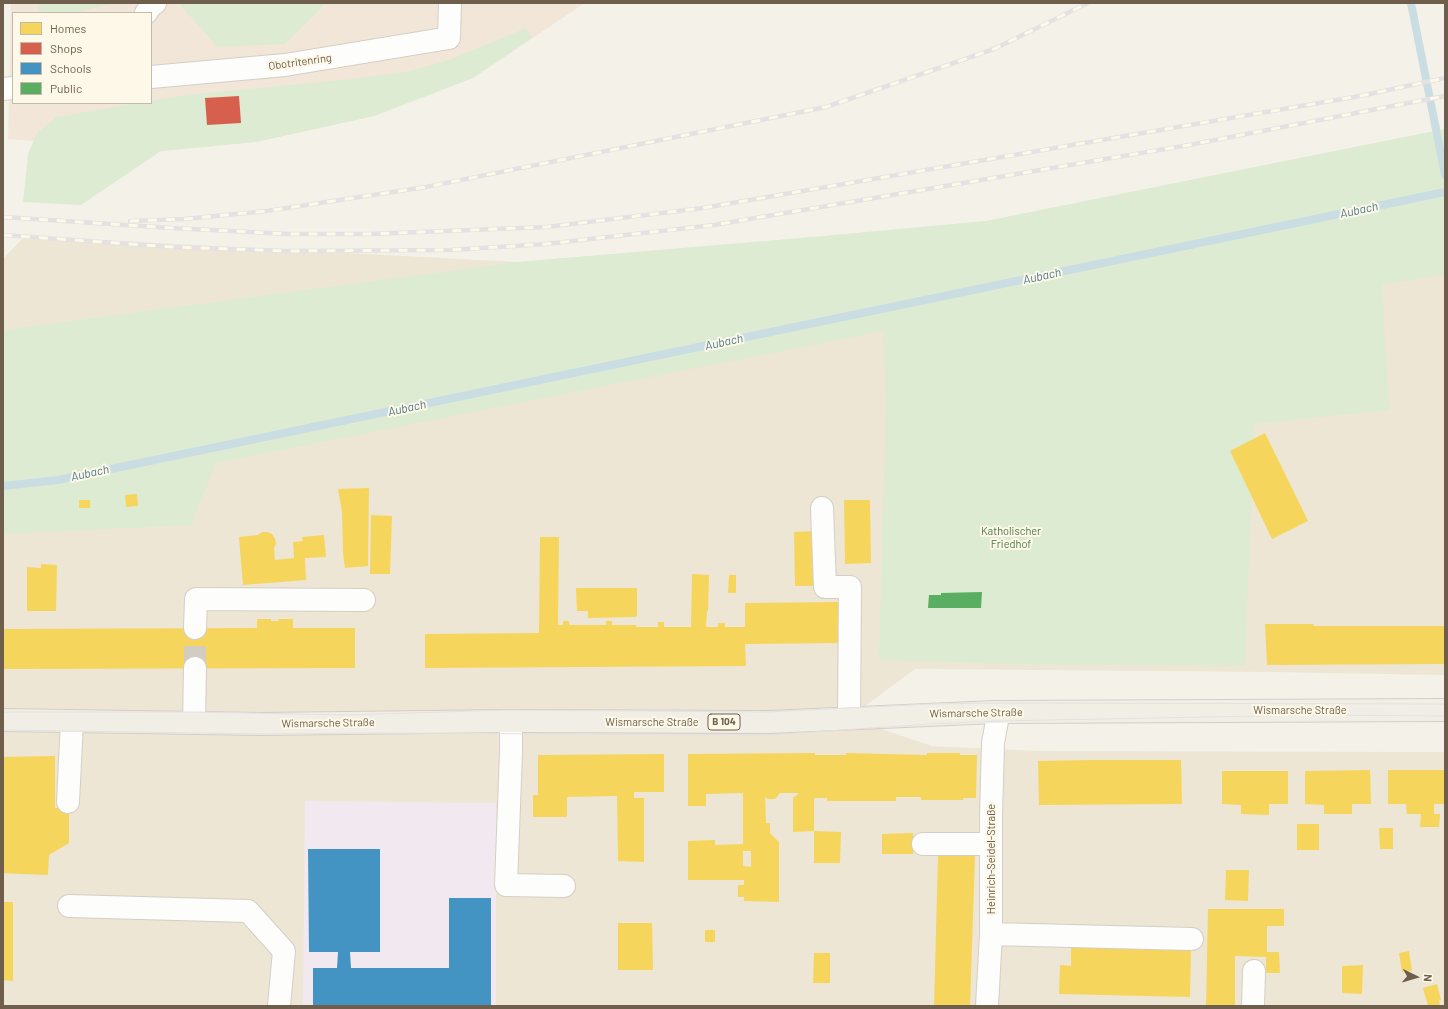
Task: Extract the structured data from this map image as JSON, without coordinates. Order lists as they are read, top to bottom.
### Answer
{
  "streets": {
    "main road": ["Wismarsche Straße", "B 104"],
    "street": ["Obotritenring", "Heinrich-Seidel-Straße"]
  },
  "crossings": [
    ["Wismarsche Straße", "Heinrich-Seidel-Straße"]
  ],
  "water": ["Aubach"],
  "parks": ["Katholischer Friedhof"],
  "legend": [
    "Homes",
    "Shops",
    "Schools",
    "Public"
  ],
  "north": "right"
}
